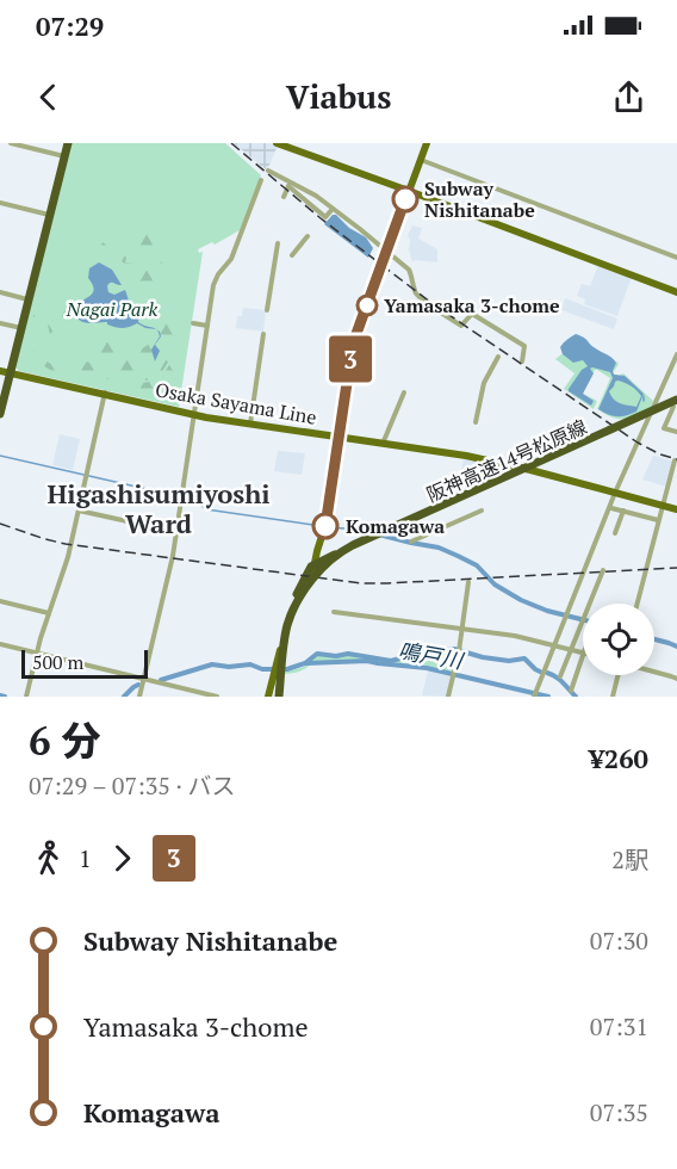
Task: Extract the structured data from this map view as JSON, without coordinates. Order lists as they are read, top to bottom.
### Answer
{
  "streets": {
    "highway": ["阪神高速14号松原線"],
    "main road": ["Osaka Sayama Line"]
  },
  "districts": ["Higashisumiyoshi Ward"],
  "water": ["鳴戸川"],
  "parks": ["Nagai Park"],
  "places": ["Subway Nishitanabe", "Yamasaka 3-chome", "Komagawa"],
  "lines": ["bus line 3"],
  "scale_bar": "500 m",
  "page": {
    "status": "07:29",
    "header": "Viabus",
    "on_map": "3",
    "scale": "500 m",
    "heading": ["6 分", "07:29 – 07:35 · バス", "¥260"],
    "legs": ["1", "3", "2駅"],
    "list": [
      {
        "name": "Subway Nishitanabe",
        "value": "07:30"
      },
      {
        "name": "Yamasaka 3-chome",
        "value": "07:31"
      },
      {
        "name": "Komagawa",
        "value": "07:35"
      }
    ]
  }
}
